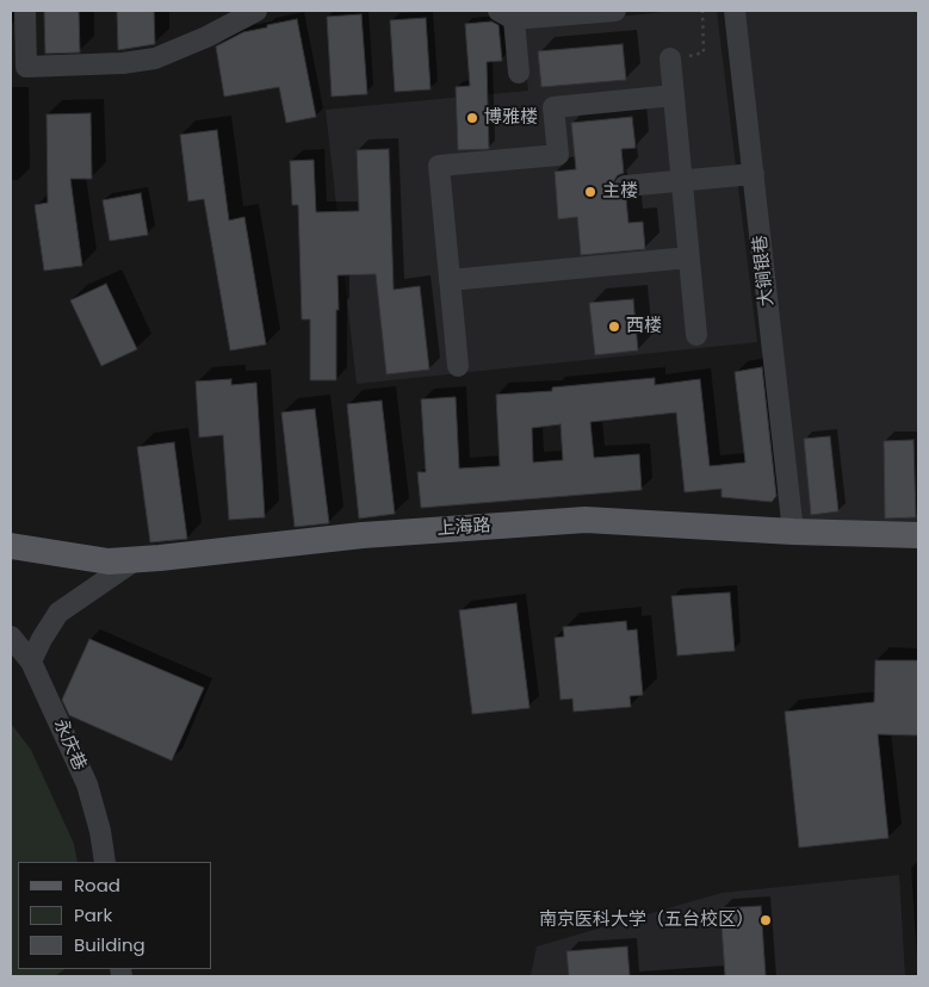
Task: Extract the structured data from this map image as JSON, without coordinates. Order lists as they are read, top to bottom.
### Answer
{
  "streets": {
    "main road": ["上海路"],
    "street": ["大锏银巷", "永庆巷"]
  },
  "crossings": [
    ["大锏银巷", "上海路"]
  ],
  "places": [
    "博雅楼",
    "主楼",
    "西楼",
    "南京医科大学（五台校区）"
  ],
  "legend": ["Road", "Park", "Building"]
}
